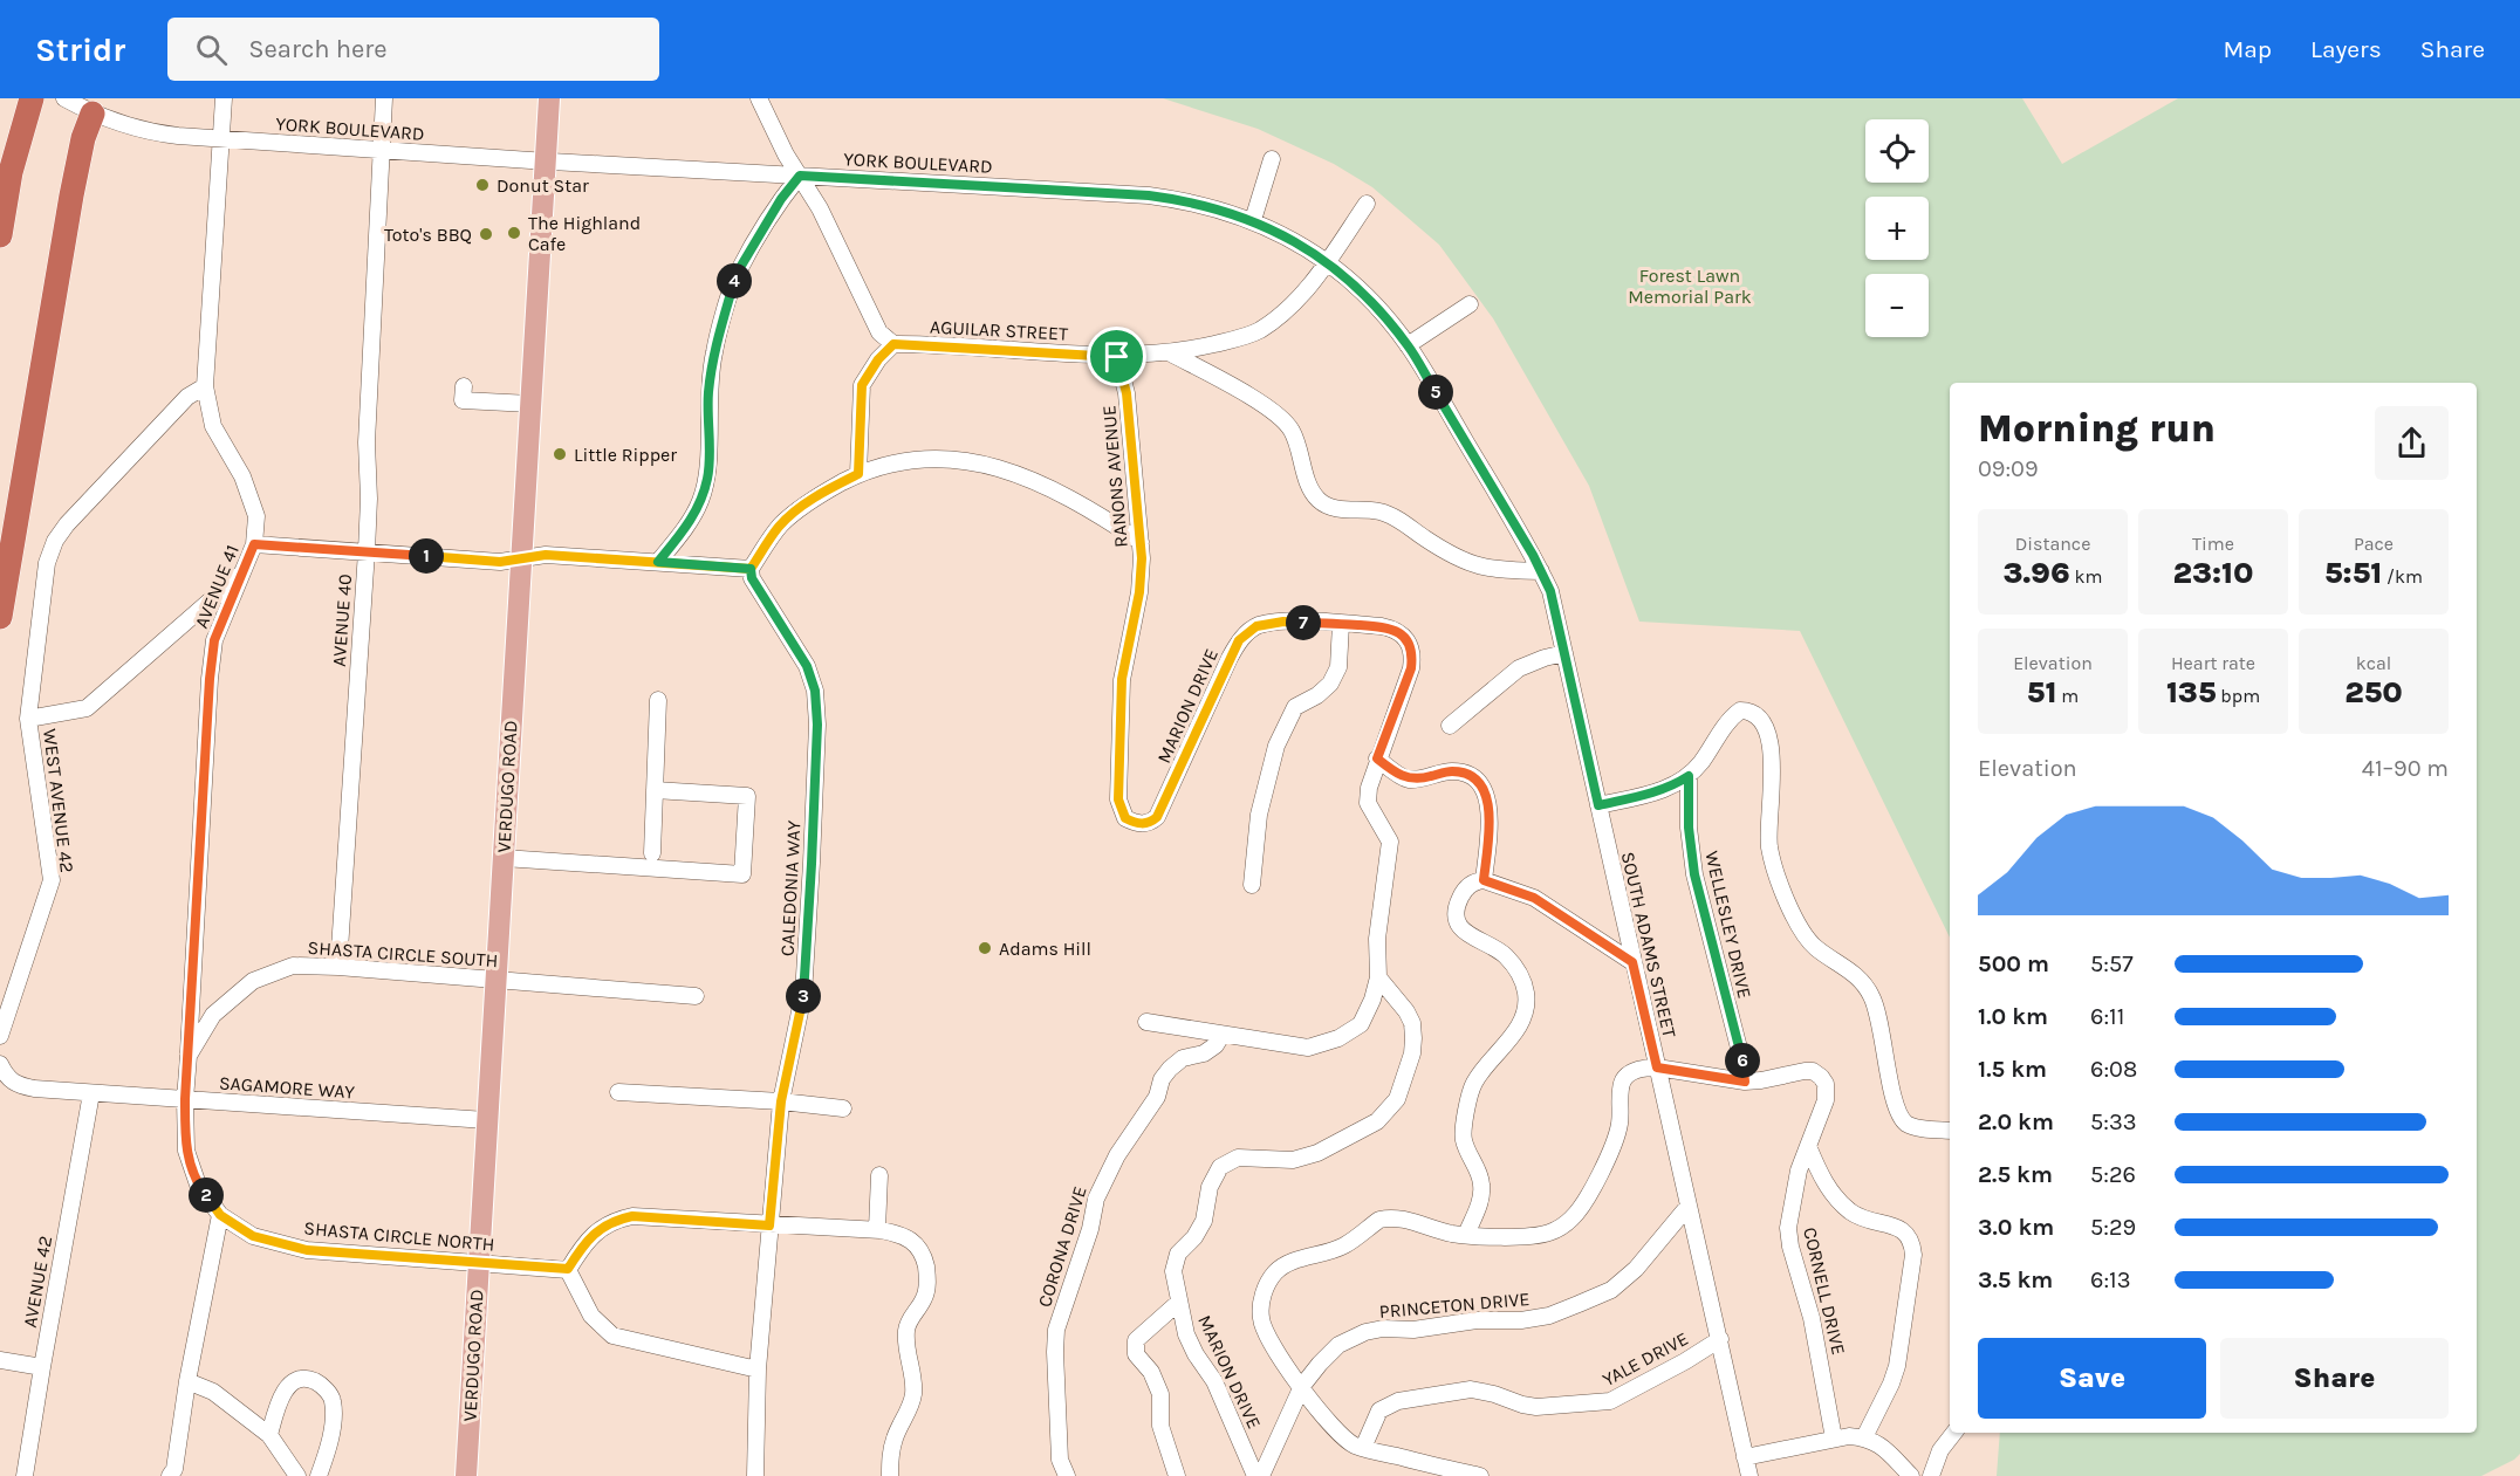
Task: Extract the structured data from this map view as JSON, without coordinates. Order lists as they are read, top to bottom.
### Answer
{
  "streets": {
    "main road": ["VERDUGO ROAD"],
    "street": [
      "YORK BOULEVARD",
      "AGUILAR STREET",
      "RANONS AVENUE",
      "AVENUE 41",
      "AVENUE 40",
      "MARION DRIVE",
      "WEST AVENUE 42",
      "CALEDONIA WAY",
      "WELLESLEY DRIVE",
      "SOUTH ADAMS STREET",
      "SHASTA CIRCLE SOUTH",
      "SAGAMORE WAY",
      "SHASTA CIRCLE NORTH",
      "CORONA DRIVE",
      "AVENUE 42",
      "CORNELL DRIVE",
      "PRINCETON DRIVE",
      "YALE DRIVE"
    ]
  },
  "crossings": [
    ["YORK BOULEVARD", "AVENUE 41"],
    ["YORK BOULEVARD", "AVENUE 40"],
    ["YORK BOULEVARD", "VERDUGO ROAD"],
    ["YORK BOULEVARD", "SOUTH ADAMS STREET"],
    ["AGUILAR STREET", "RANONS AVENUE"],
    ["RANONS AVENUE", "MARION DRIVE"],
    ["AVENUE 41", "WEST AVENUE 42"],
    ["AVENUE 41", "SHASTA CIRCLE SOUTH"],
    ["AVENUE 40", "SHASTA CIRCLE SOUTH"],
    ["VERDUGO ROAD", "SHASTA CIRCLE SOUTH"],
    ["VERDUGO ROAD", "SAGAMORE WAY"],
    ["VERDUGO ROAD", "SHASTA CIRCLE NORTH"],
    ["WELLESLEY DRIVE", "CORNELL DRIVE"],
    ["SOUTH ADAMS STREET", "PRINCETON DRIVE"],
    ["SOUTH ADAMS STREET", "YALE DRIVE"],
    ["SHASTA CIRCLE SOUTH", "SAGAMORE WAY"],
    ["SHASTA CIRCLE SOUTH", "SHASTA CIRCLE NORTH"],
    ["SAGAMORE WAY", "SHASTA CIRCLE NORTH"],
    ["SAGAMORE WAY", "AVENUE 42"]
  ],
  "parks": ["Forest Lawn Memorial Park"],
  "places": [
    "Donut Star",
    "The Highland Cafe",
    "Toto's BBQ",
    "Little Ripper",
    "Adams Hill"
  ],
  "page": {
    "header": "Stridr",
    "search": "Search here",
    "nav": ["Map", "Layers", "Share"],
    "map_buttons": ["+", "−"],
    "pins": [
      "4",
      "5",
      "1",
      "7",
      "3",
      "6",
      "2"
    ],
    "heading": ["Morning run", "09:09"],
    "stats": [
      ["Distance", "3.96 km"],
      ["Time", "23:10"],
      ["Pace", "5:51 /km"],
      ["Elevation", "51 m"],
      ["Heart rate", "135 bpm"],
      ["kcal", "250"]
    ],
    "chart": ["Elevation", "41–90 m"],
    "list": [
      {
        "name": "500 m",
        "note": "5:57"
      },
      {
        "name": "1.0 km",
        "note": "6:11"
      },
      {
        "name": "1.5 km",
        "note": "6:08"
      },
      {
        "name": "2.0 km",
        "note": "5:33"
      },
      {
        "name": "2.5 km",
        "note": "5:26"
      },
      {
        "name": "3.0 km",
        "note": "5:29"
      },
      {
        "name": "3.5 km",
        "note": "6:13"
      }
    ],
    "buttons": ["Save", "Share"]
  }
}
